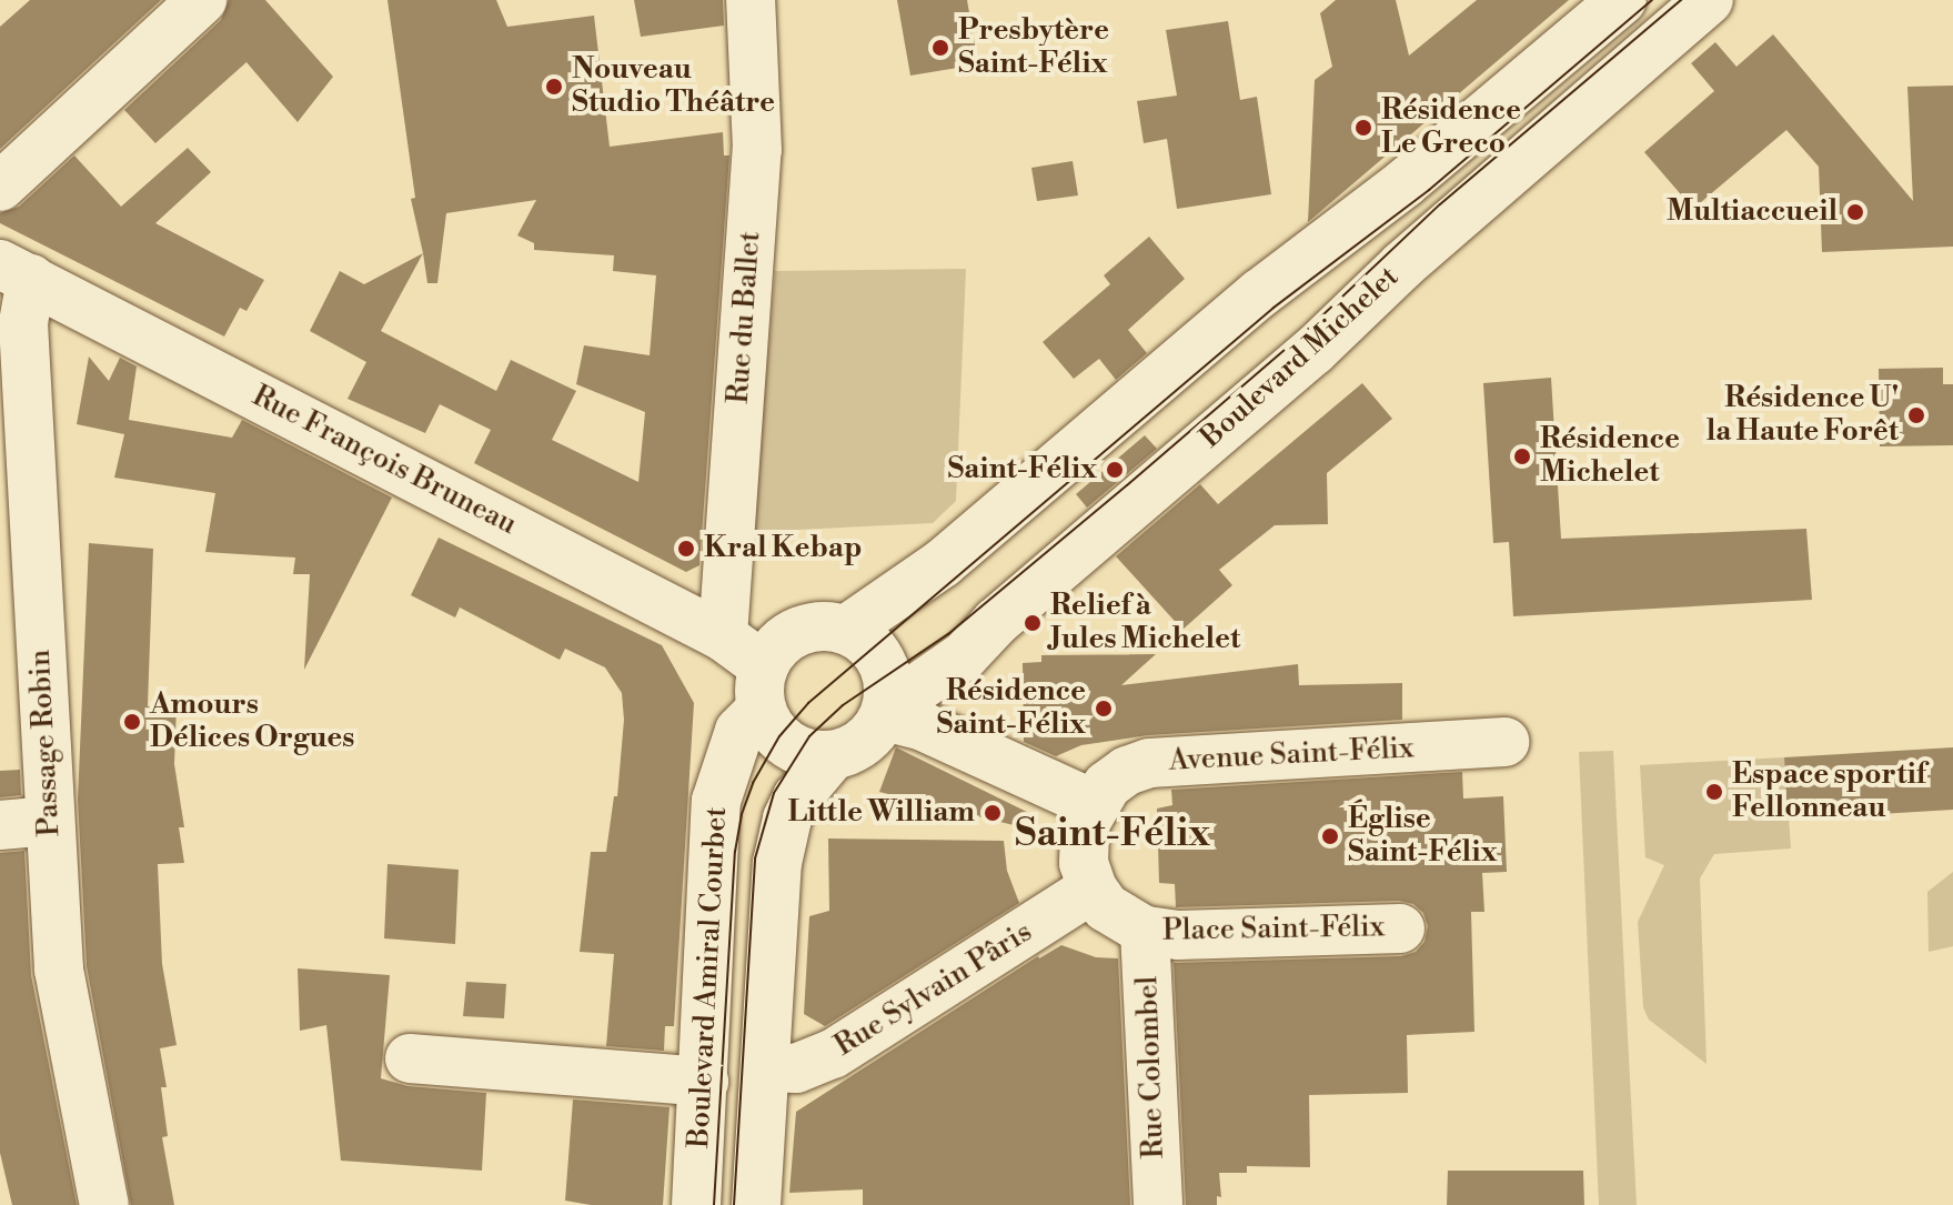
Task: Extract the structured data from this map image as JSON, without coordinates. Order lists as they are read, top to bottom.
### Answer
{
  "streets": {
    "street": [
      "Rue du Ballet",
      "Boulevard Michelet",
      "Rue François Bruneau",
      "Passage Robin",
      "Avenue Saint-Félix",
      "Place Saint-Félix",
      "Boulevard Amiral Courbet",
      "Rue Sylvain Pâris",
      "Rue Colombel"
    ]
  },
  "crossings": [
    ["Rue du Ballet", "Rue François Bruneau"],
    ["Boulevard Michelet", "Rue François Bruneau"],
    ["Boulevard Michelet", "Boulevard Amiral Courbet"],
    ["Rue François Bruneau", "Passage Robin"],
    ["Rue François Bruneau", "Boulevard Amiral Courbet"],
    ["Place Saint-Félix", "Rue Sylvain Pâris"],
    ["Place Saint-Félix", "Rue Colombel"]
  ],
  "districts": ["Saint-Félix"],
  "places": [
    "Presbytère Saint-Félix",
    "Nouveau Studio Théâtre",
    "Résidence Le Greco",
    "Multiaccueil",
    "Résidence U' la Haute Forêt",
    "Résidence Michelet",
    "Saint-Félix",
    "Kral Kebap",
    "Relief à Jules Michelet",
    "Résidence Saint-Félix",
    "Amours Délices Orgues",
    "Espace sportif Fellonneau",
    "Little William",
    "Église Saint-Félix"
  ]
}
